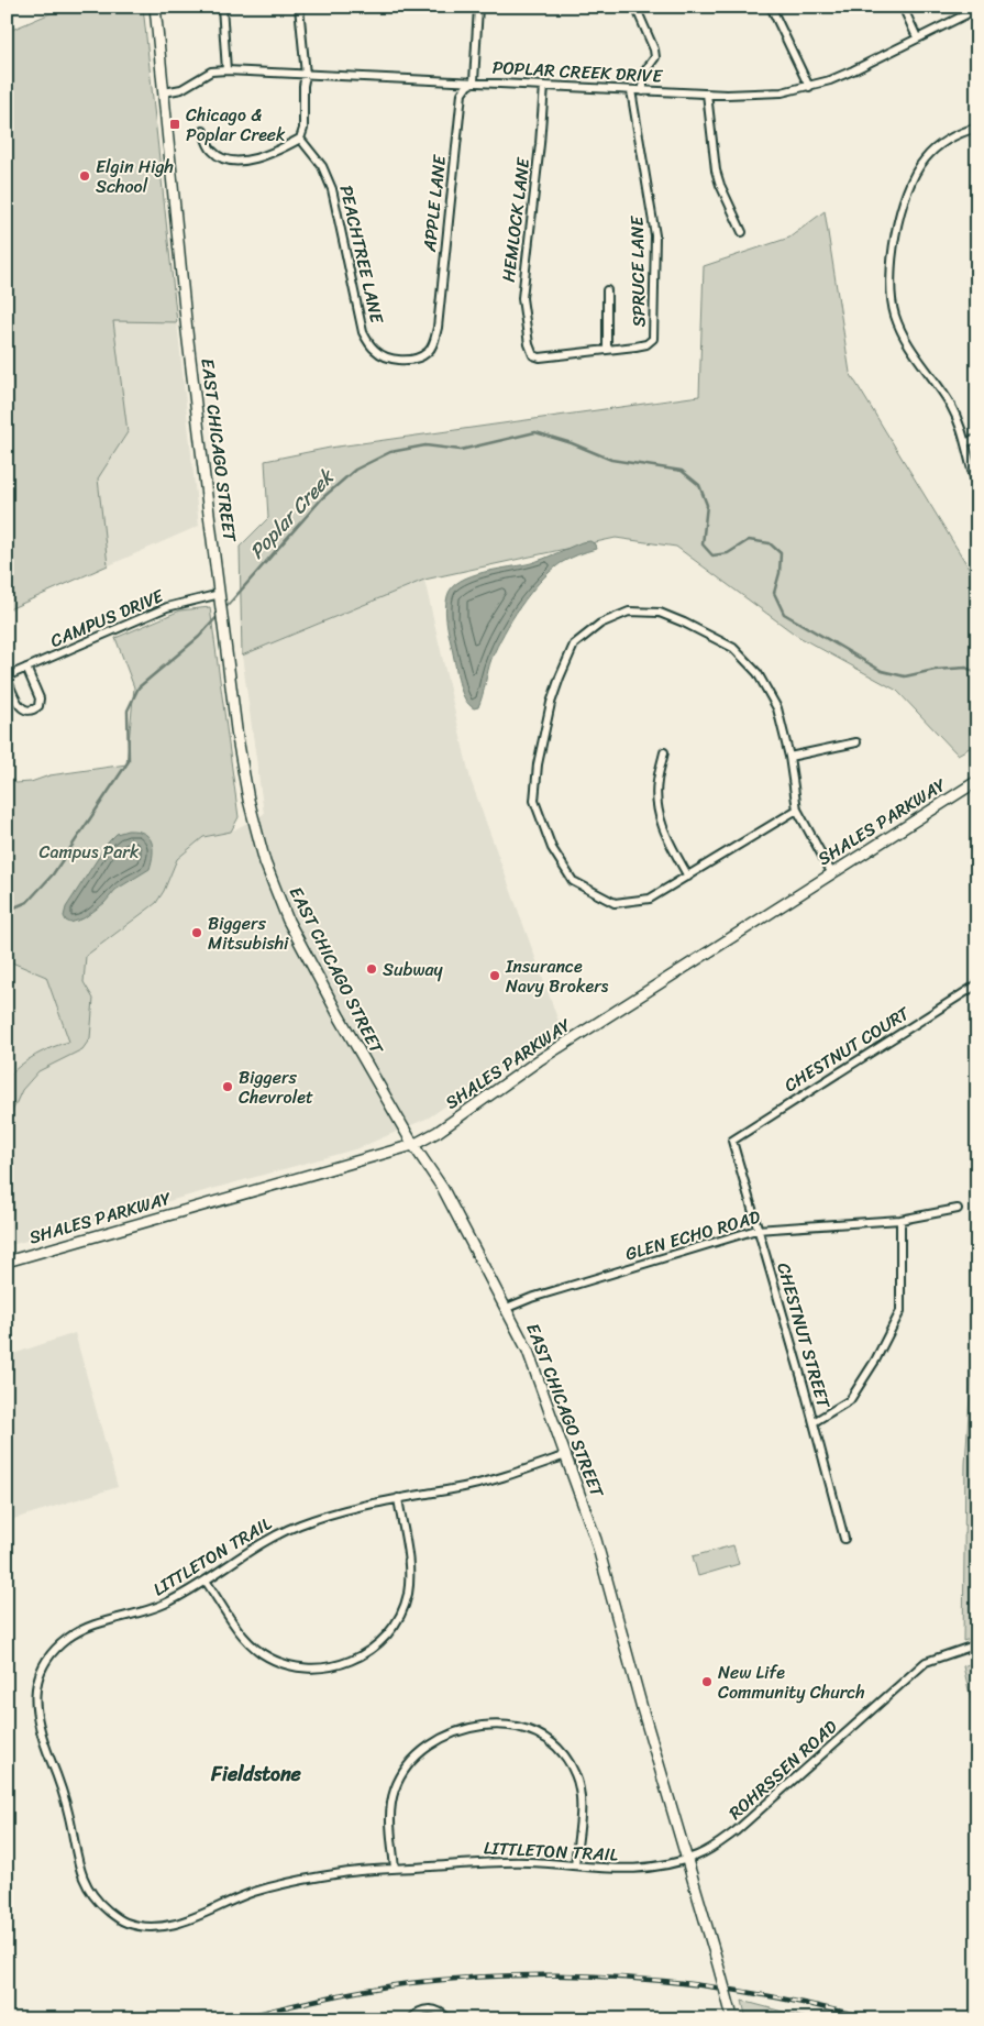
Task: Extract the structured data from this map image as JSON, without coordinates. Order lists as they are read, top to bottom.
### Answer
{
  "streets": {
    "main road": ["EAST CHICAGO STREET", "SHALES PARKWAY"],
    "street": [
      "POPLAR CREEK DRIVE",
      "APPLE LANE",
      "HEMLOCK LANE",
      "PEACHTREE LANE",
      "SPRUCE LANE",
      "CAMPUS DRIVE",
      "CHESTNUT COURT",
      "GLEN ECHO ROAD",
      "CHESTNUT STREET",
      "LITTLETON TRAIL",
      "ROHRSSEN ROAD"
    ]
  },
  "crossings": [
    ["POPLAR CREEK DRIVE", "APPLE LANE"],
    ["POPLAR CREEK DRIVE", "HEMLOCK LANE"],
    ["POPLAR CREEK DRIVE", "SPRUCE LANE"],
    ["POPLAR CREEK DRIVE", "EAST CHICAGO STREET"],
    ["APPLE LANE", "PEACHTREE LANE"],
    ["HEMLOCK LANE", "SPRUCE LANE"],
    ["EAST CHICAGO STREET", "CAMPUS DRIVE"],
    ["EAST CHICAGO STREET", "SHALES PARKWAY"],
    ["EAST CHICAGO STREET", "GLEN ECHO ROAD"],
    ["EAST CHICAGO STREET", "LITTLETON TRAIL"],
    ["EAST CHICAGO STREET", "ROHRSSEN ROAD"],
    ["CHESTNUT COURT", "CHESTNUT STREET"],
    ["GLEN ECHO ROAD", "CHESTNUT STREET"],
    ["LITTLETON TRAIL", "ROHRSSEN ROAD"]
  ],
  "districts": ["Fieldstone"],
  "water": ["Poplar Creek"],
  "parks": ["Campus Park"],
  "places": {
    "transit": ["Chicago & Poplar Creek"],
    "other": [
      "Elgin High School",
      "Biggers Mitsubishi",
      "Subway",
      "Insurance Navy Brokers",
      "Biggers Chevrolet",
      "New Life Community Church"
    ]
  }
}
